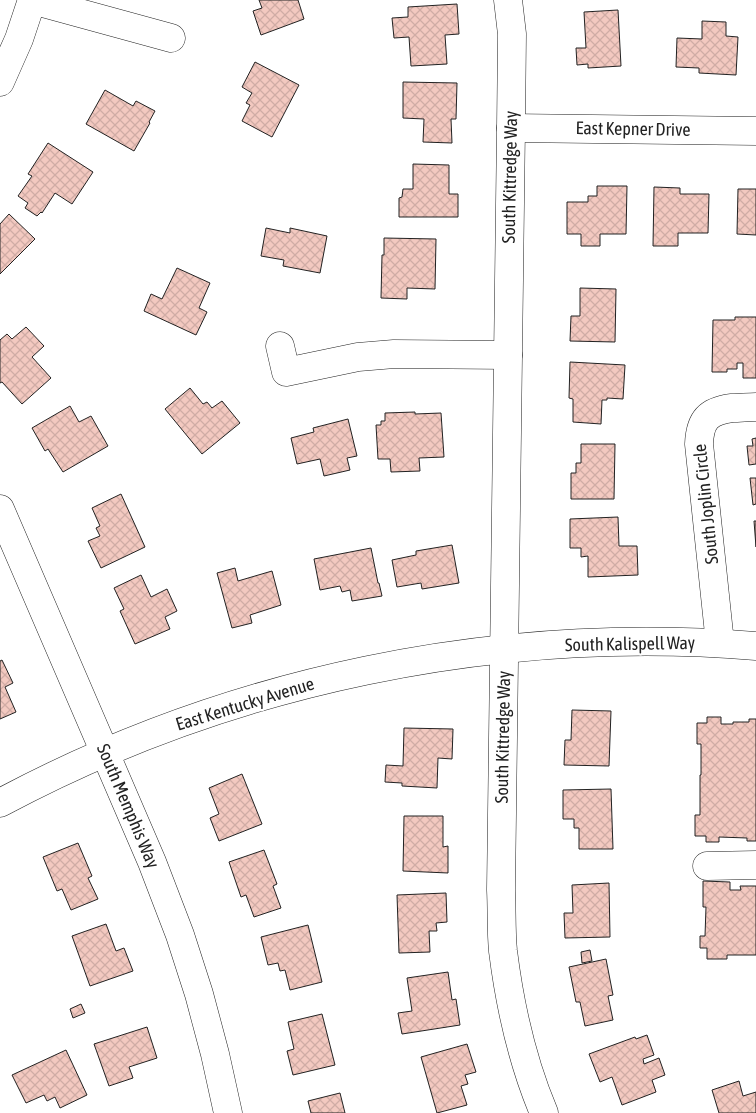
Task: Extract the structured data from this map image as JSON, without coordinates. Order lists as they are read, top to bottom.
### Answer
{
  "streets": {
    "street": [
      "East Kepner Drive",
      "South Kittredge Way",
      "South Joplin Circle",
      "South Kalispell Way",
      "East Kentucky Avenue",
      "South Memphis Way"
    ]
  },
  "crossings": [
    ["East Kepner Drive", "South Kittredge Way"],
    ["South Kittredge Way", "South Kalispell Way"],
    ["South Kittredge Way", "East Kentucky Avenue"],
    ["South Joplin Circle", "South Kalispell Way"],
    ["South Kalispell Way", "East Kentucky Avenue"],
    ["East Kentucky Avenue", "South Memphis Way"]
  ]
}
